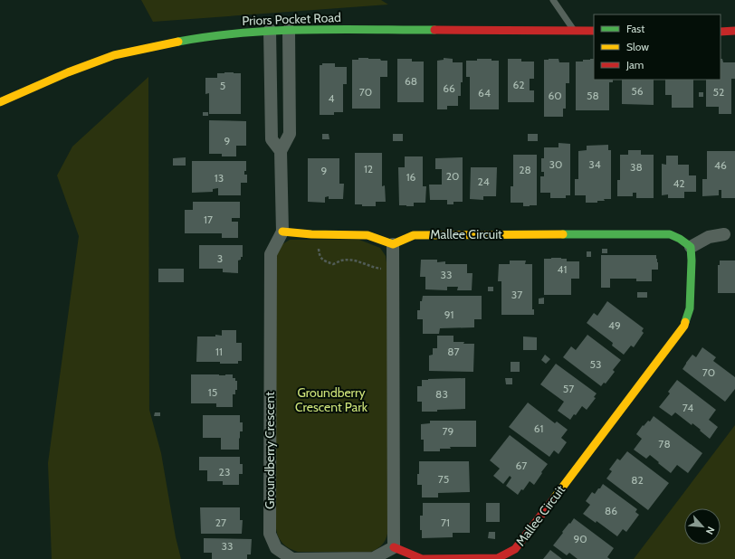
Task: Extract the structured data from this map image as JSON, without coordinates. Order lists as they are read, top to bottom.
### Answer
{
  "streets": {
    "street": ["Priors Pocket Road", "Mallee Circuit", "Groundberry Crescent"]
  },
  "crossings": [
    ["Mallee Circuit", "Groundberry Crescent"]
  ],
  "parks": ["Groundberry Crescent Park"],
  "house_numbers": [
    "68",
    "62",
    "5",
    "66",
    "56",
    "70",
    "52",
    "64",
    "60",
    "58",
    "4",
    "9",
    "30",
    "34",
    "46",
    "38",
    "12",
    "28",
    "9",
    "20",
    "16",
    "13",
    "24",
    "42",
    "17",
    "3",
    "41",
    "33",
    "37",
    "91",
    "49",
    "11",
    "87",
    "53",
    "70",
    "57",
    "15",
    "83",
    "74",
    "61",
    "79",
    "78",
    "67",
    "23",
    "75",
    "82",
    "86",
    "27",
    "71",
    "90",
    "33"
  ],
  "legend": ["Fast", "Slow", "Jam"],
  "north": "bottom right"
}
